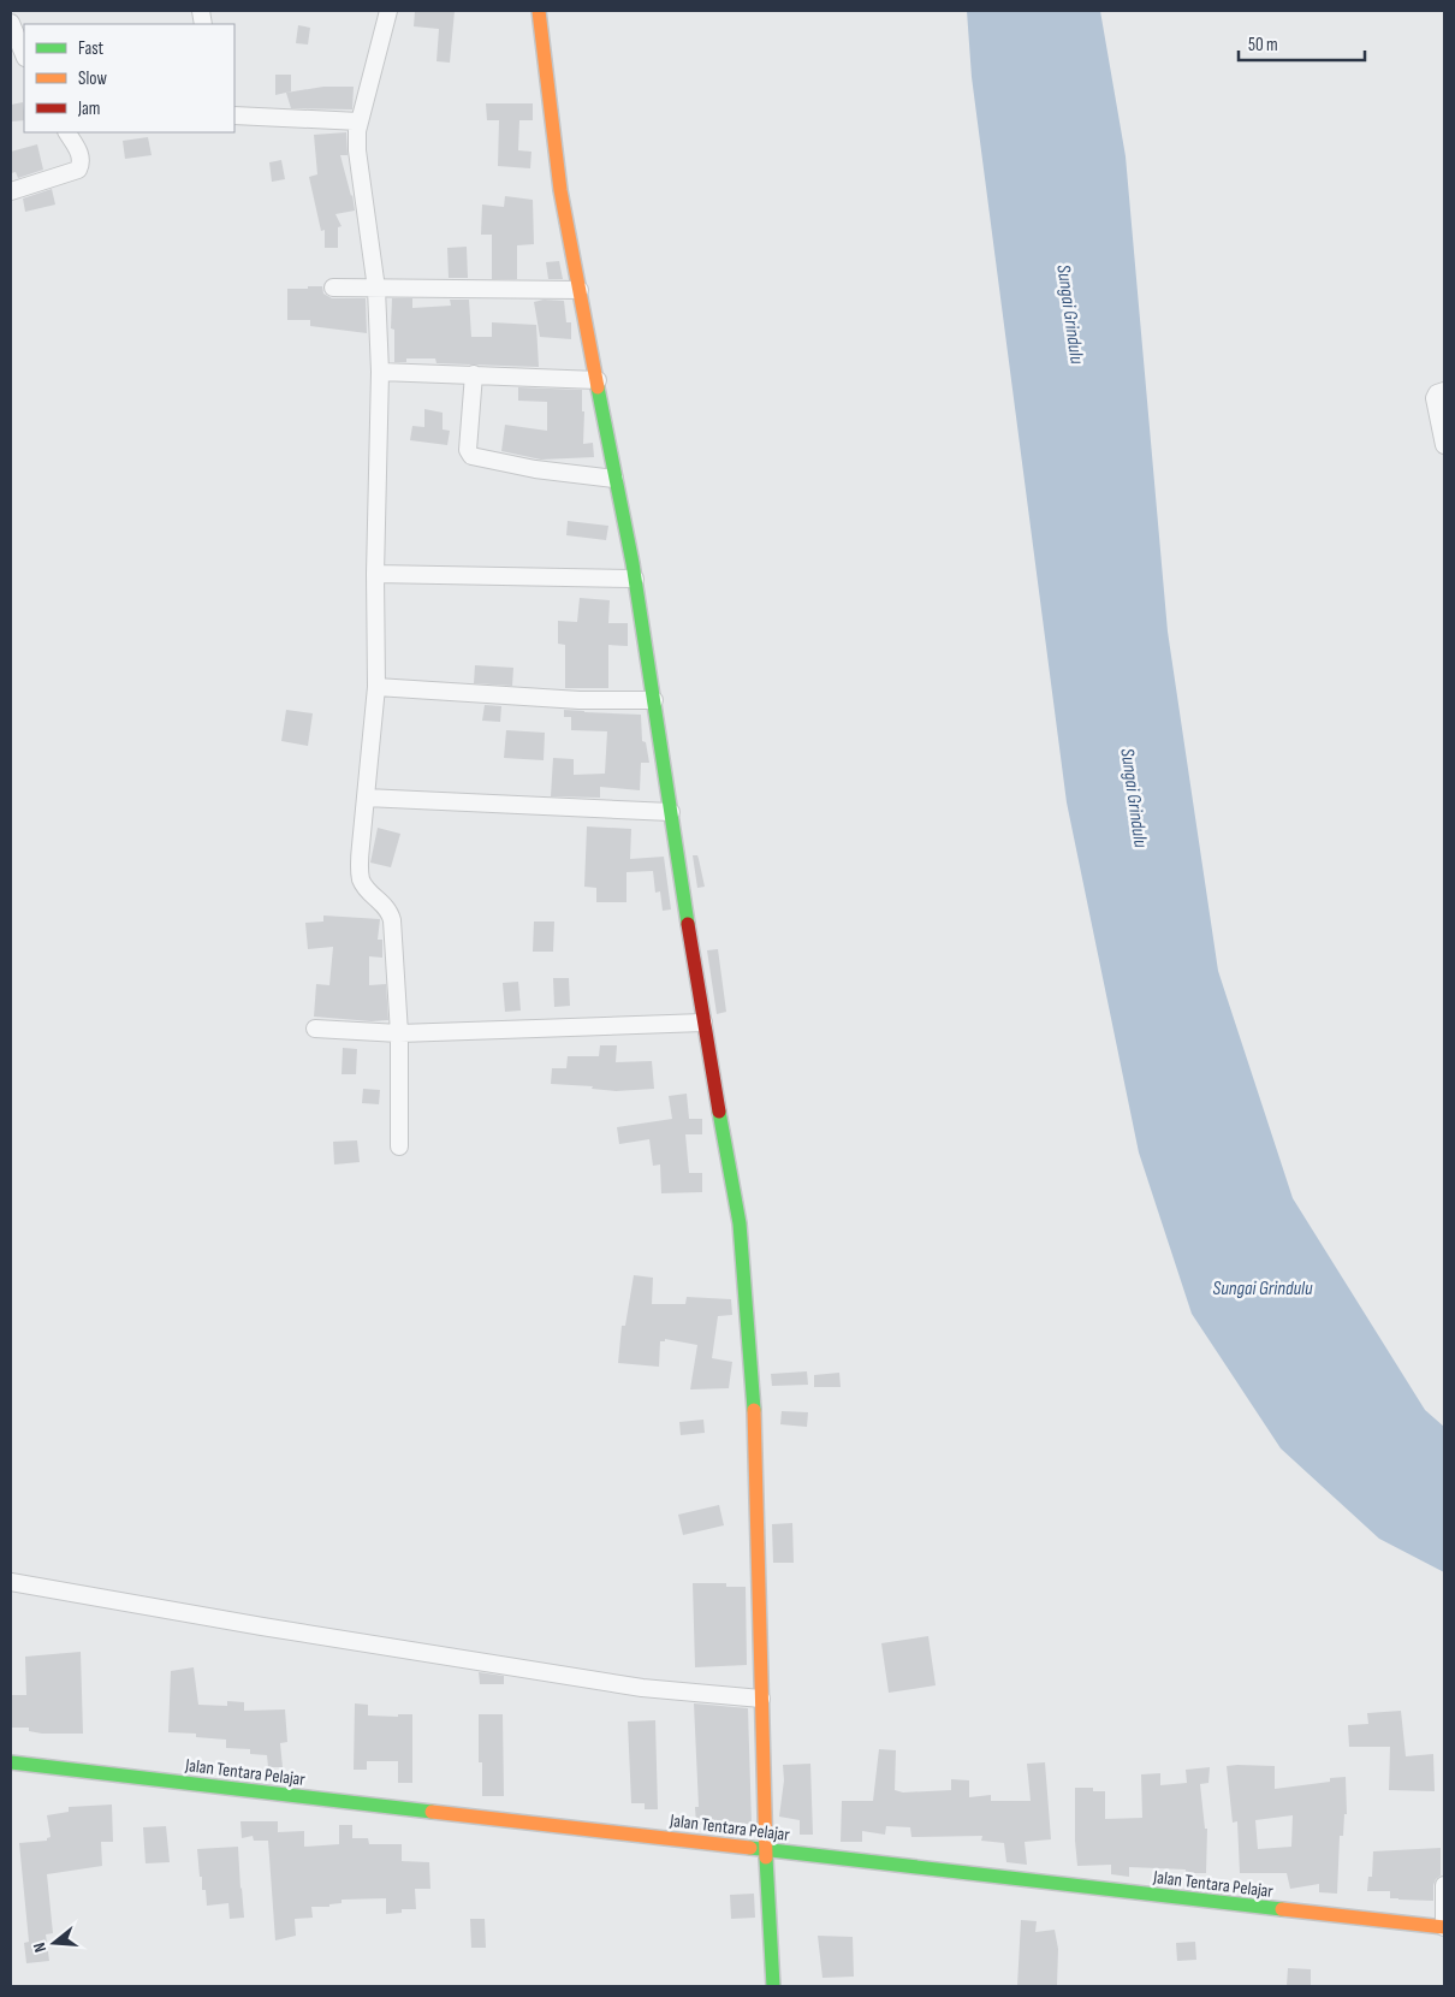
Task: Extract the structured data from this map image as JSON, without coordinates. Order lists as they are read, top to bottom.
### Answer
{
  "streets": {
    "street": ["Jalan Tentara Pelajar"]
  },
  "water": ["Sungai Grindulu"],
  "legend": ["Fast", "Slow", "Jam"],
  "scale_bar": "50 m",
  "north": "left"
}
